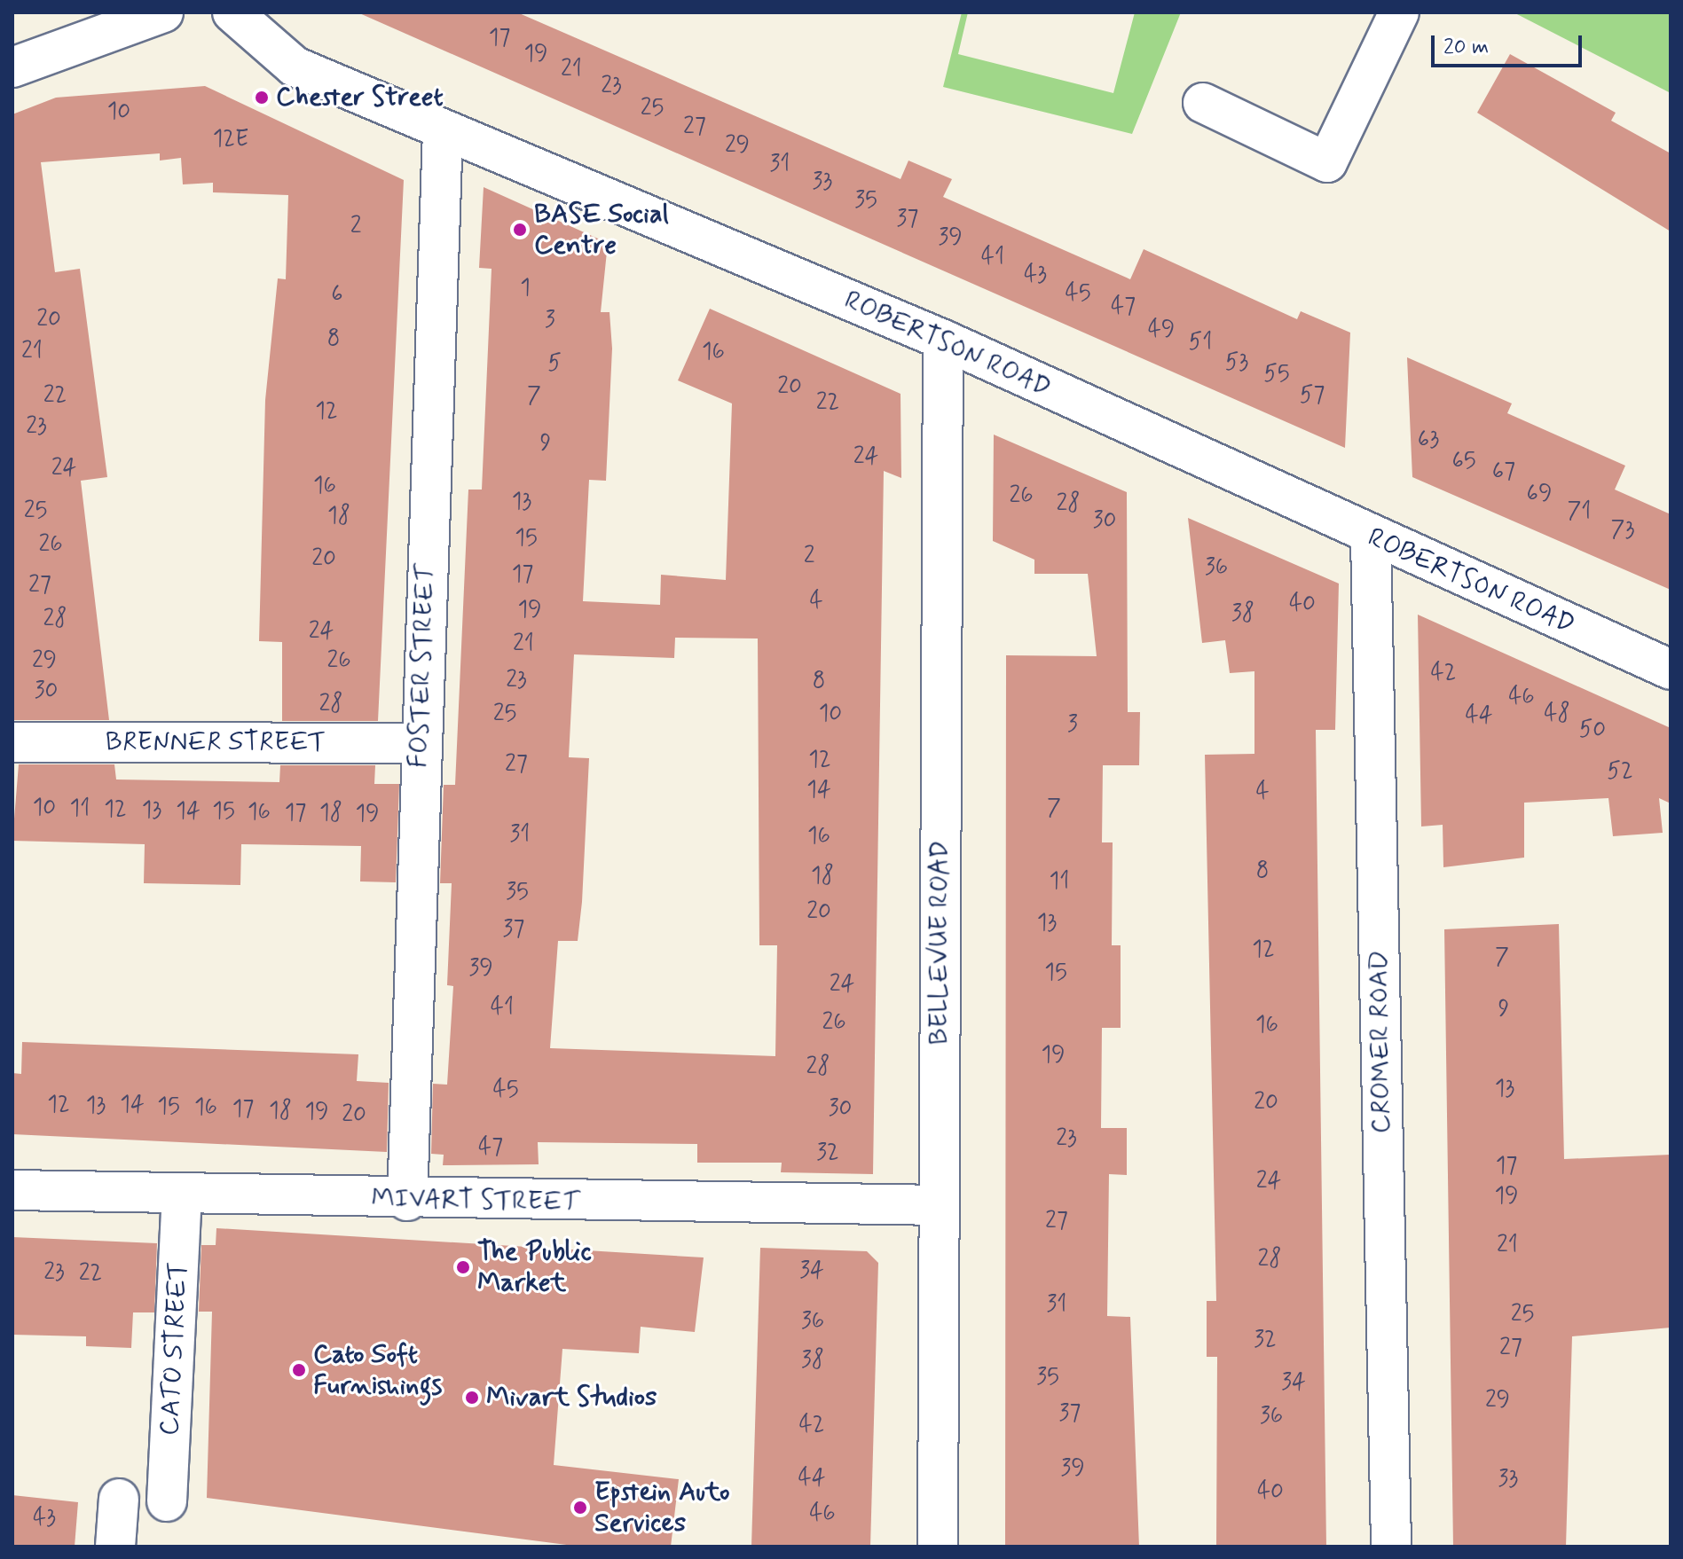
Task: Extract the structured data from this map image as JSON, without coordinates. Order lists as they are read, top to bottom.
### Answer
{
  "streets": {
    "street": [
      "ROBERTSON ROAD",
      "FOSTER STREET",
      "BRENNER STREET",
      "BELLEVUE ROAD",
      "CROMER ROAD",
      "MIVART STREET",
      "CATO STREET"
    ]
  },
  "crossings": [
    ["ROBERTSON ROAD", "FOSTER STREET"],
    ["ROBERTSON ROAD", "BELLEVUE ROAD"],
    ["ROBERTSON ROAD", "CROMER ROAD"],
    ["FOSTER STREET", "BRENNER STREET"],
    ["FOSTER STREET", "MIVART STREET"],
    ["BELLEVUE ROAD", "MIVART STREET"],
    ["MIVART STREET", "CATO STREET"]
  ],
  "places": [
    "Chester Street",
    "BASE Social Centre",
    "The Public Market",
    "Cato Soft Furnishings",
    "Mivart Studios",
    "Epstein Auto Services"
  ],
  "house_numbers": [
    "17",
    "19",
    "21",
    "23",
    "25",
    "10",
    "27",
    "12E",
    "29",
    "31",
    "33",
    "35",
    "37",
    "2",
    "39",
    "41",
    "43",
    "1",
    "45",
    "6",
    "47",
    "20",
    "3",
    "49",
    "8",
    "51",
    "21",
    "16",
    "53",
    "5",
    "55",
    "20",
    "22",
    "57",
    "7",
    "22",
    "12",
    "23",
    "63",
    "9",
    "24",
    "65",
    "24",
    "67",
    "16",
    "69",
    "26",
    "13",
    "28",
    "25",
    "71",
    "18",
    "30",
    "73",
    "15",
    "26",
    "2",
    "20",
    "36",
    "17",
    "27",
    "4",
    "40",
    "19",
    "38",
    "28",
    "24",
    "21",
    "29",
    "26",
    "42",
    "23",
    "8",
    "30",
    "46",
    "28",
    "25",
    "10",
    "48",
    "44",
    "3",
    "50",
    "12",
    "27",
    "52",
    "14",
    "4",
    "10",
    "11",
    "7",
    "12",
    "13",
    "14",
    "15",
    "16",
    "17",
    "18",
    "19",
    "31",
    "16",
    "8",
    "18",
    "11",
    "35",
    "20",
    "13",
    "37",
    "12",
    "7",
    "39",
    "15",
    "24",
    "41",
    "9",
    "26",
    "16",
    "19",
    "28",
    "13",
    "45",
    "20",
    "12",
    "14",
    "13",
    "15",
    "16",
    "30",
    "17",
    "18",
    "19",
    "20",
    "23",
    "47",
    "32",
    "17",
    "24",
    "19",
    "27",
    "21",
    "28",
    "34",
    "23",
    "22",
    "31",
    "25",
    "36",
    "32",
    "27",
    "38",
    "35",
    "34",
    "29",
    "37",
    "36",
    "42",
    "39",
    "44",
    "33",
    "40",
    "46",
    "43"
  ],
  "scale_bar": "20 m"
}
